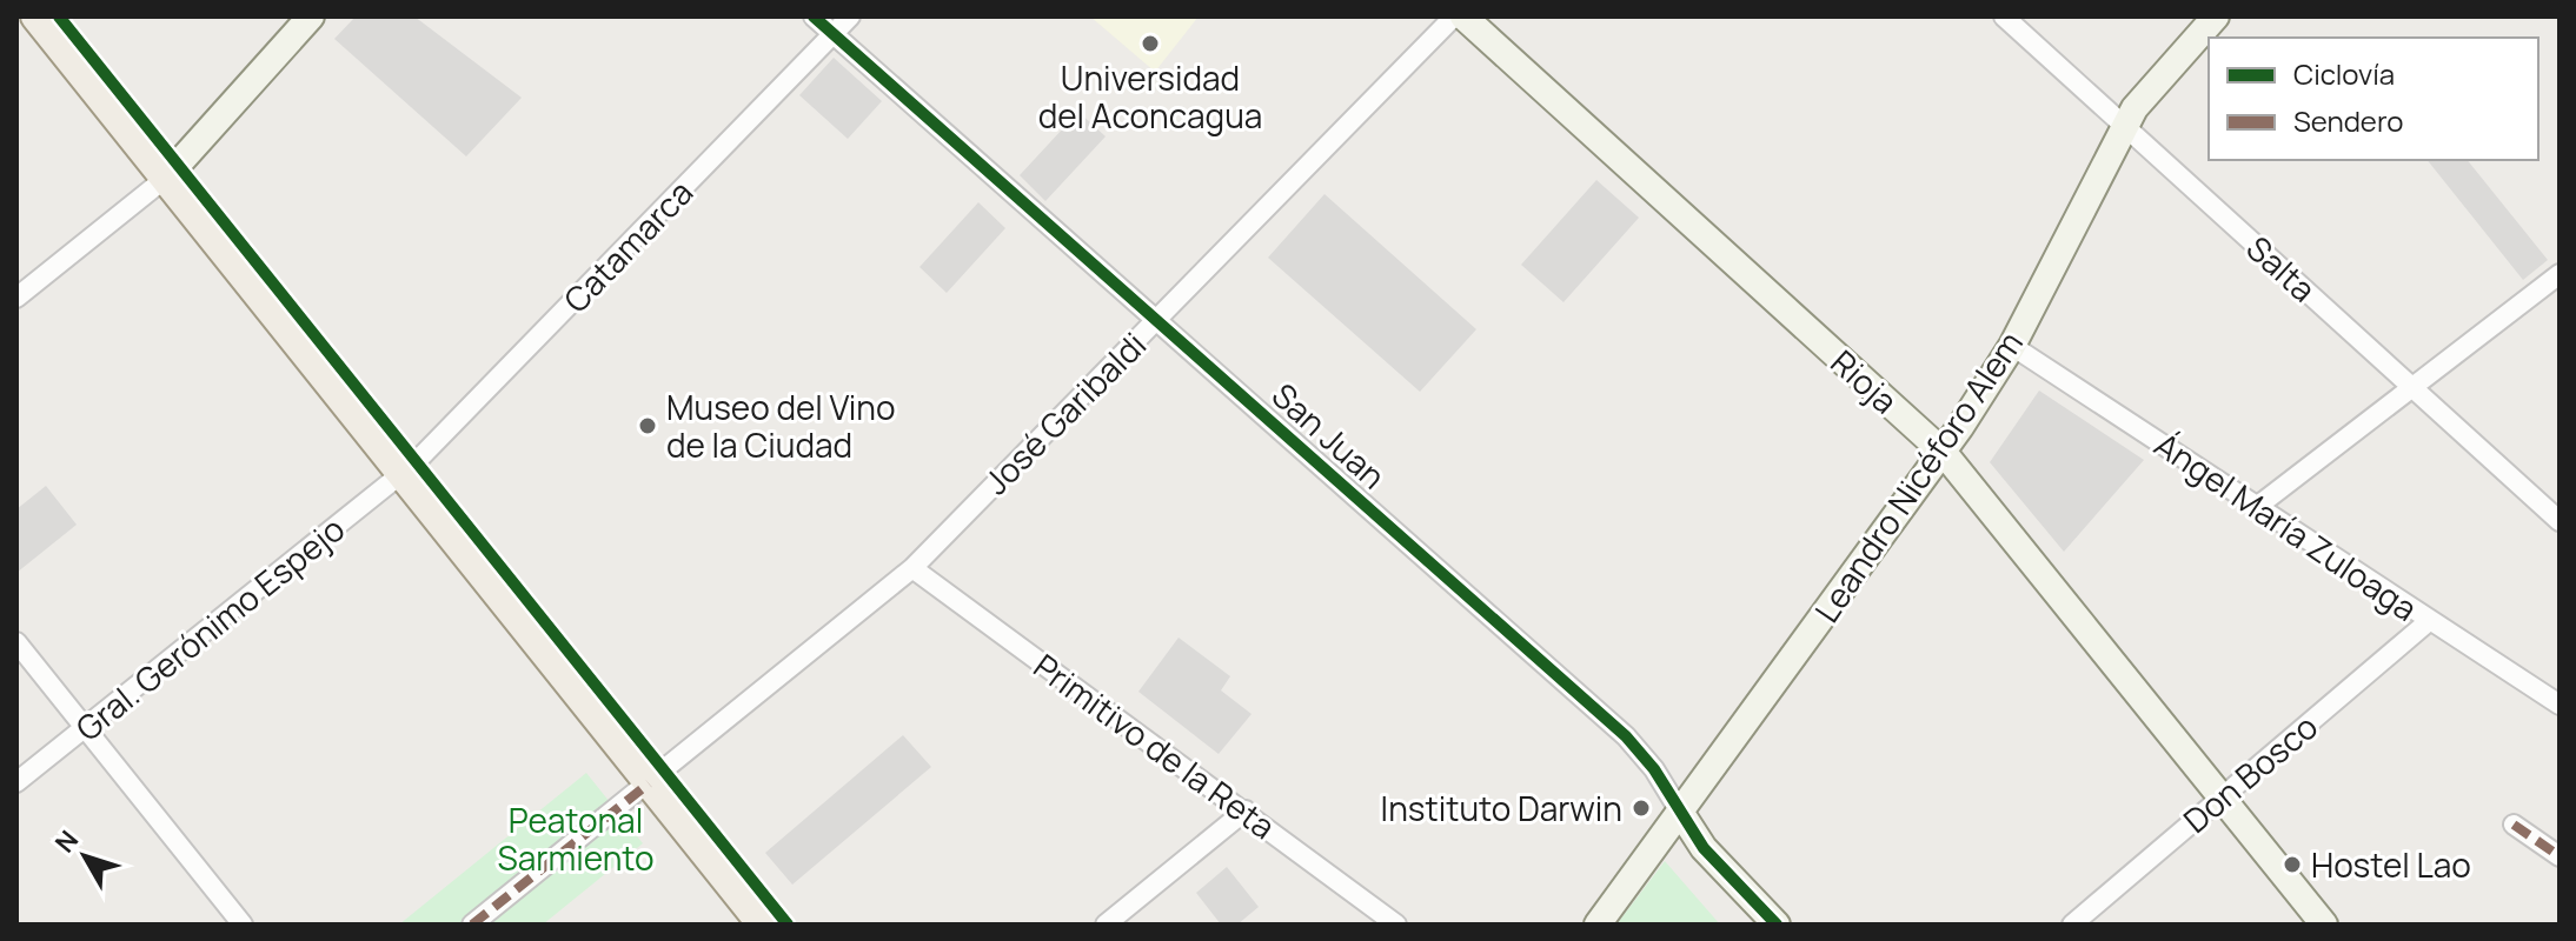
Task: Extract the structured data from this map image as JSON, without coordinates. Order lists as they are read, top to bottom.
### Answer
{
  "streets": {
    "street": [
      "Catamarca",
      "Salta",
      "Rioja",
      "José Garibaldi",
      "San Juan",
      "Leandro Nicéforo Alem",
      "Ángel María Zuloaga",
      "Gral. Gerónimo Espejo",
      "Primitivo de la Reta",
      "Don Bosco"
    ]
  },
  "crossings": [
    ["Catamarca", "San Juan"],
    ["Catamarca", "Gral. Gerónimo Espejo"],
    ["Salta", "Leandro Nicéforo Alem"],
    ["Rioja", "Leandro Nicéforo Alem"],
    ["Rioja", "Don Bosco"],
    ["José Garibaldi", "San Juan"],
    ["José Garibaldi", "Primitivo de la Reta"],
    ["San Juan", "Leandro Nicéforo Alem"],
    ["Leandro Nicéforo Alem", "Ángel María Zuloaga"],
    ["Ángel María Zuloaga", "Don Bosco"]
  ],
  "parks": ["Peatonal Sarmiento"],
  "places": [
    "Universidad del Aconcagua",
    "Museo del Vino de la Ciudad",
    "Instituto Darwin",
    "Hostel Lao"
  ],
  "legend": ["Ciclovía", "Sendero"],
  "north": "top left"
}
